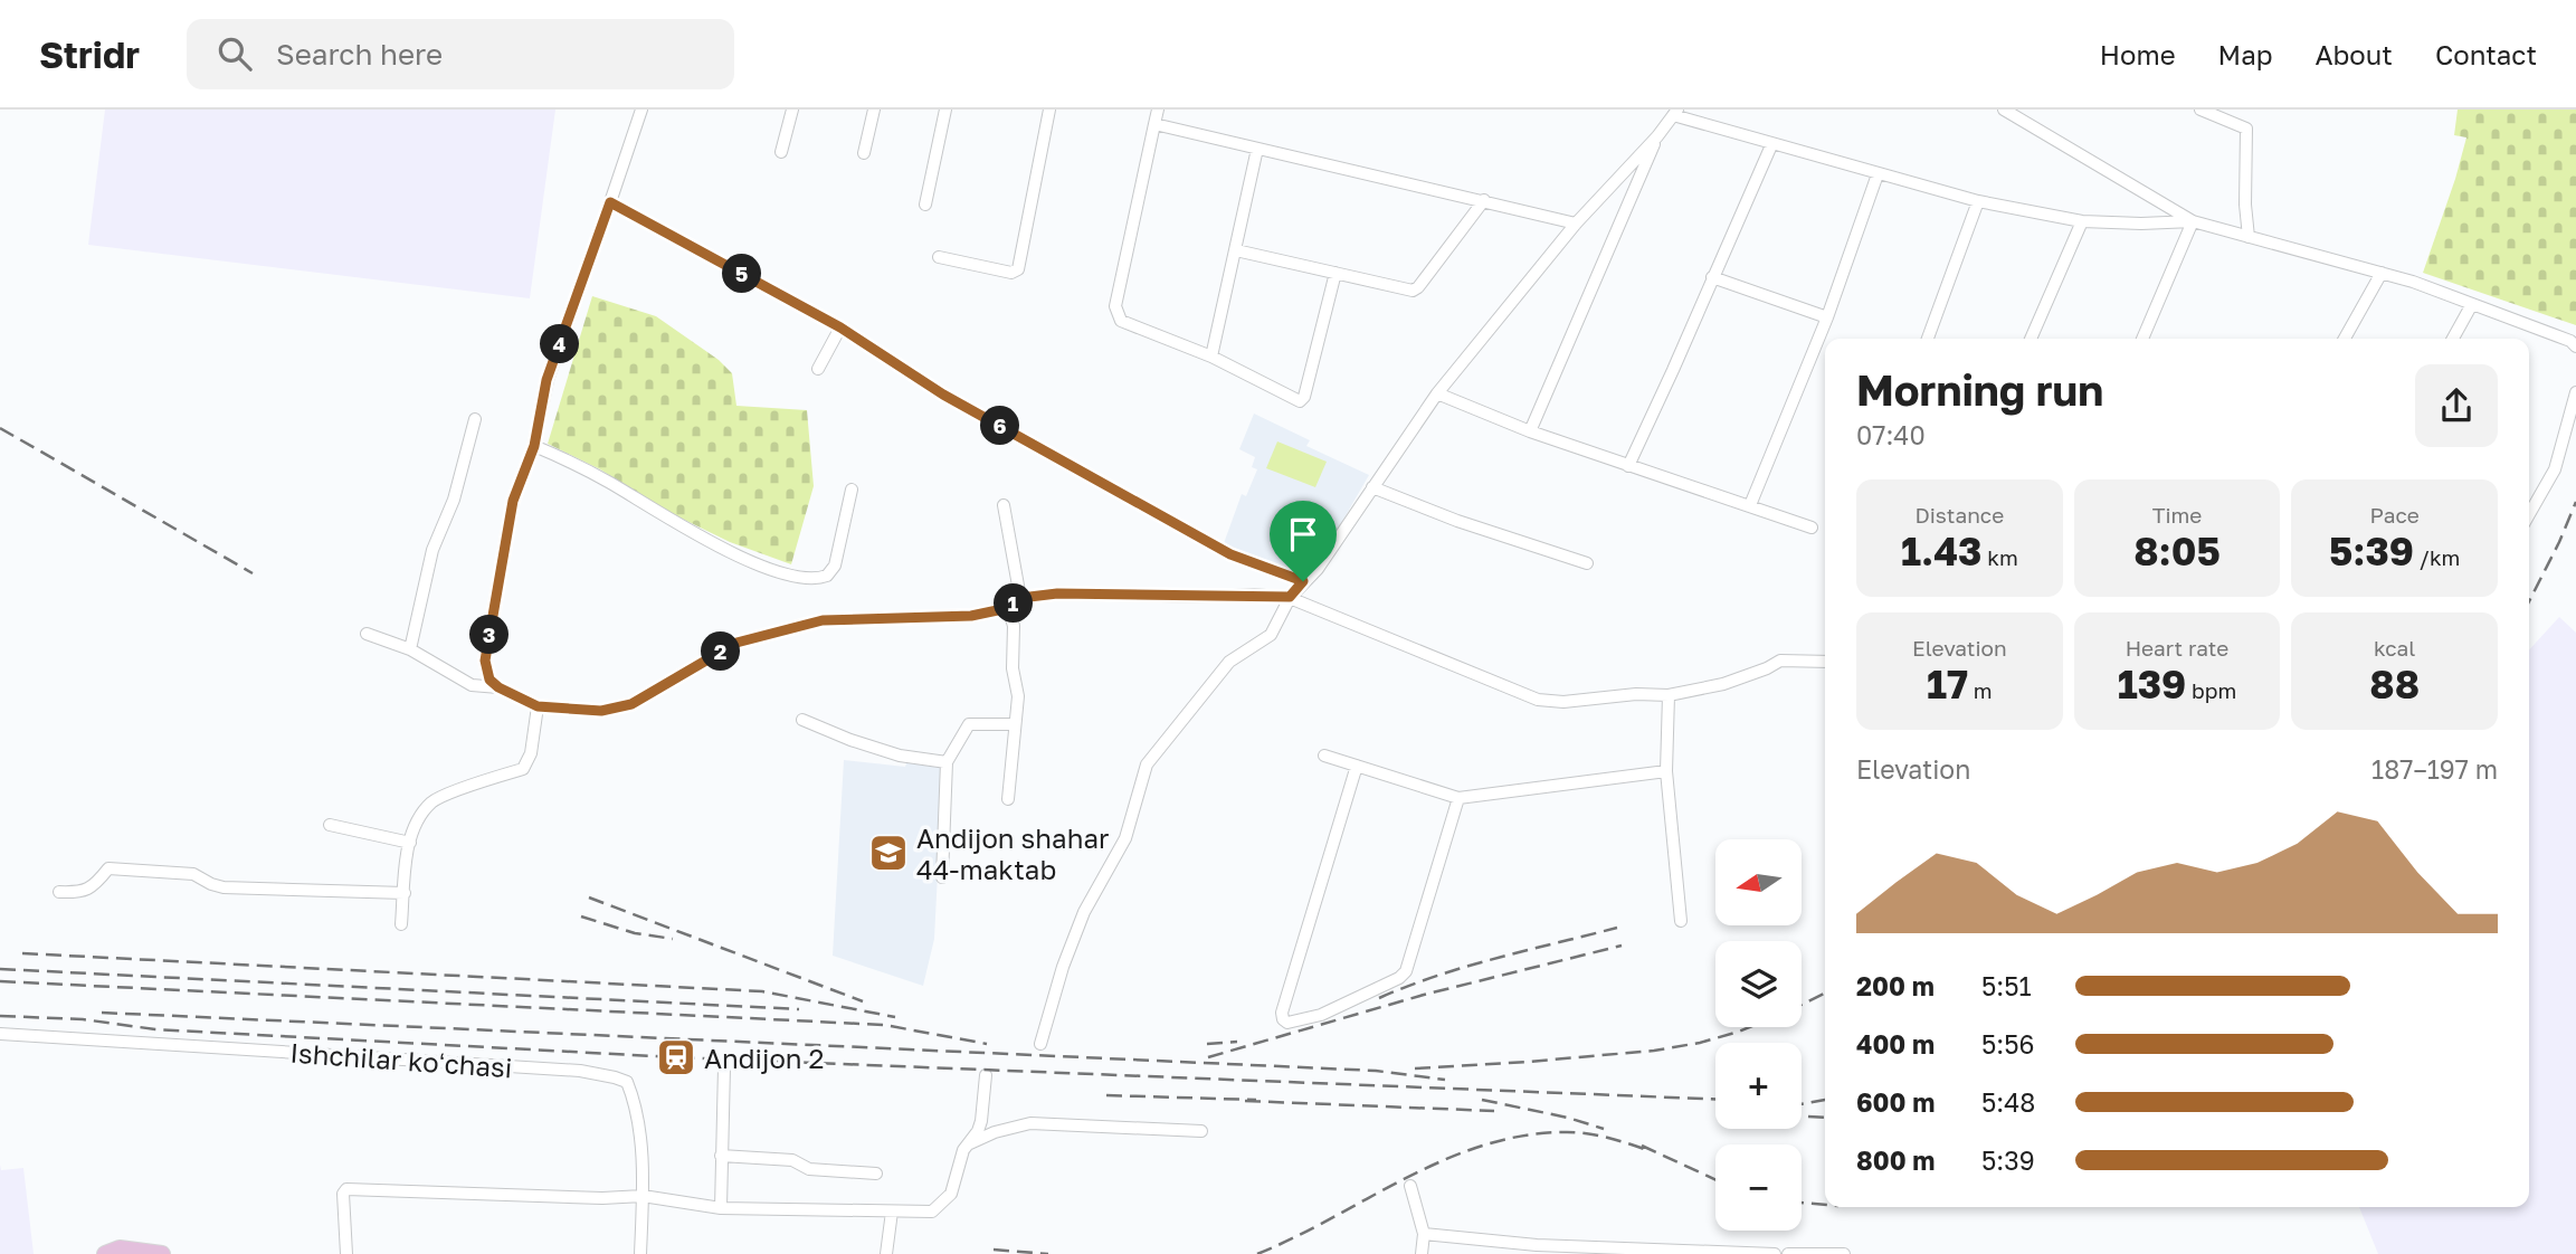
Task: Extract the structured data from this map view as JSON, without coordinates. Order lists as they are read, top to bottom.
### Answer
{
  "streets": {
    "street": ["Ishchilar koʻchasi"]
  },
  "places": {
    "school or university": ["Andijon shahar 44-maktab"],
    "station": ["Andijon 2"]
  },
  "north": "left",
  "page": {
    "header": "Stridr",
    "search": "Search here",
    "nav": [
      "Home",
      "Map",
      "About",
      "Contact"
    ],
    "pins": [
      "5",
      "4",
      "6",
      "1",
      "3",
      "2"
    ],
    "heading": ["Morning run", "07:40"],
    "stats": [
      ["Distance", "1.43 km"],
      ["Time", "8:05"],
      ["Pace", "5:39 /km"],
      ["Elevation", "17 m"],
      ["Heart rate", "139 bpm"],
      ["kcal", "88"]
    ],
    "chart": ["Elevation", "187–197 m"],
    "map_buttons": ["+", "−"],
    "list": [
      {
        "name": "200 m",
        "note": "5:51"
      },
      {
        "name": "400 m",
        "note": "5:56"
      },
      {
        "name": "600 m",
        "note": "5:48"
      },
      {
        "name": "800 m",
        "note": "5:39"
      }
    ]
  }
}
